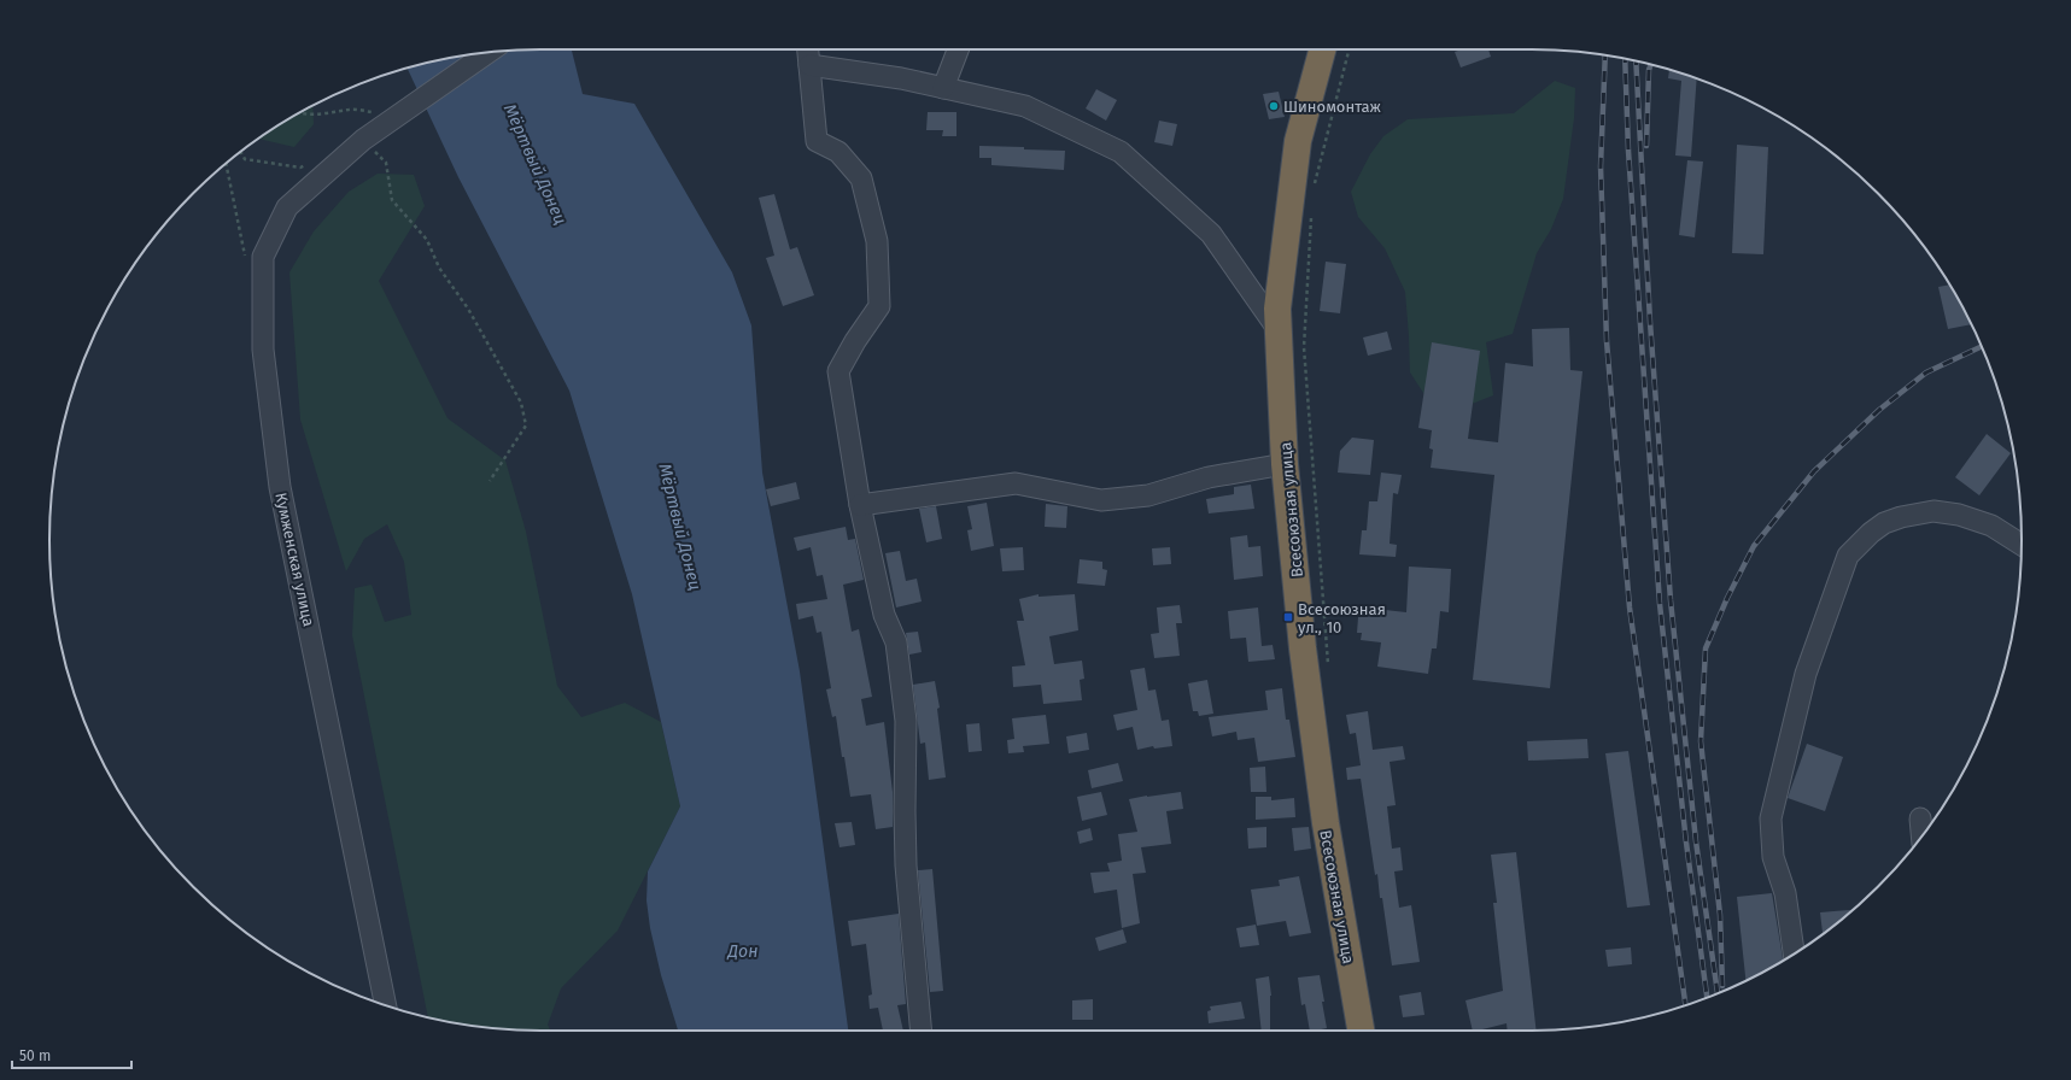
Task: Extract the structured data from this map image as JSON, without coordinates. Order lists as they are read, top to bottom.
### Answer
{
  "streets": {
    "highway": ["Всесоюзная улица"],
    "street": ["Кумженская улица"]
  },
  "water": ["Мёртвый Донец", "Дон"],
  "places": {
    "other": ["Шиномонтаж"],
    "transit": ["Всесоюзная ул., 10"]
  },
  "scale_bar": "50 m"
}
